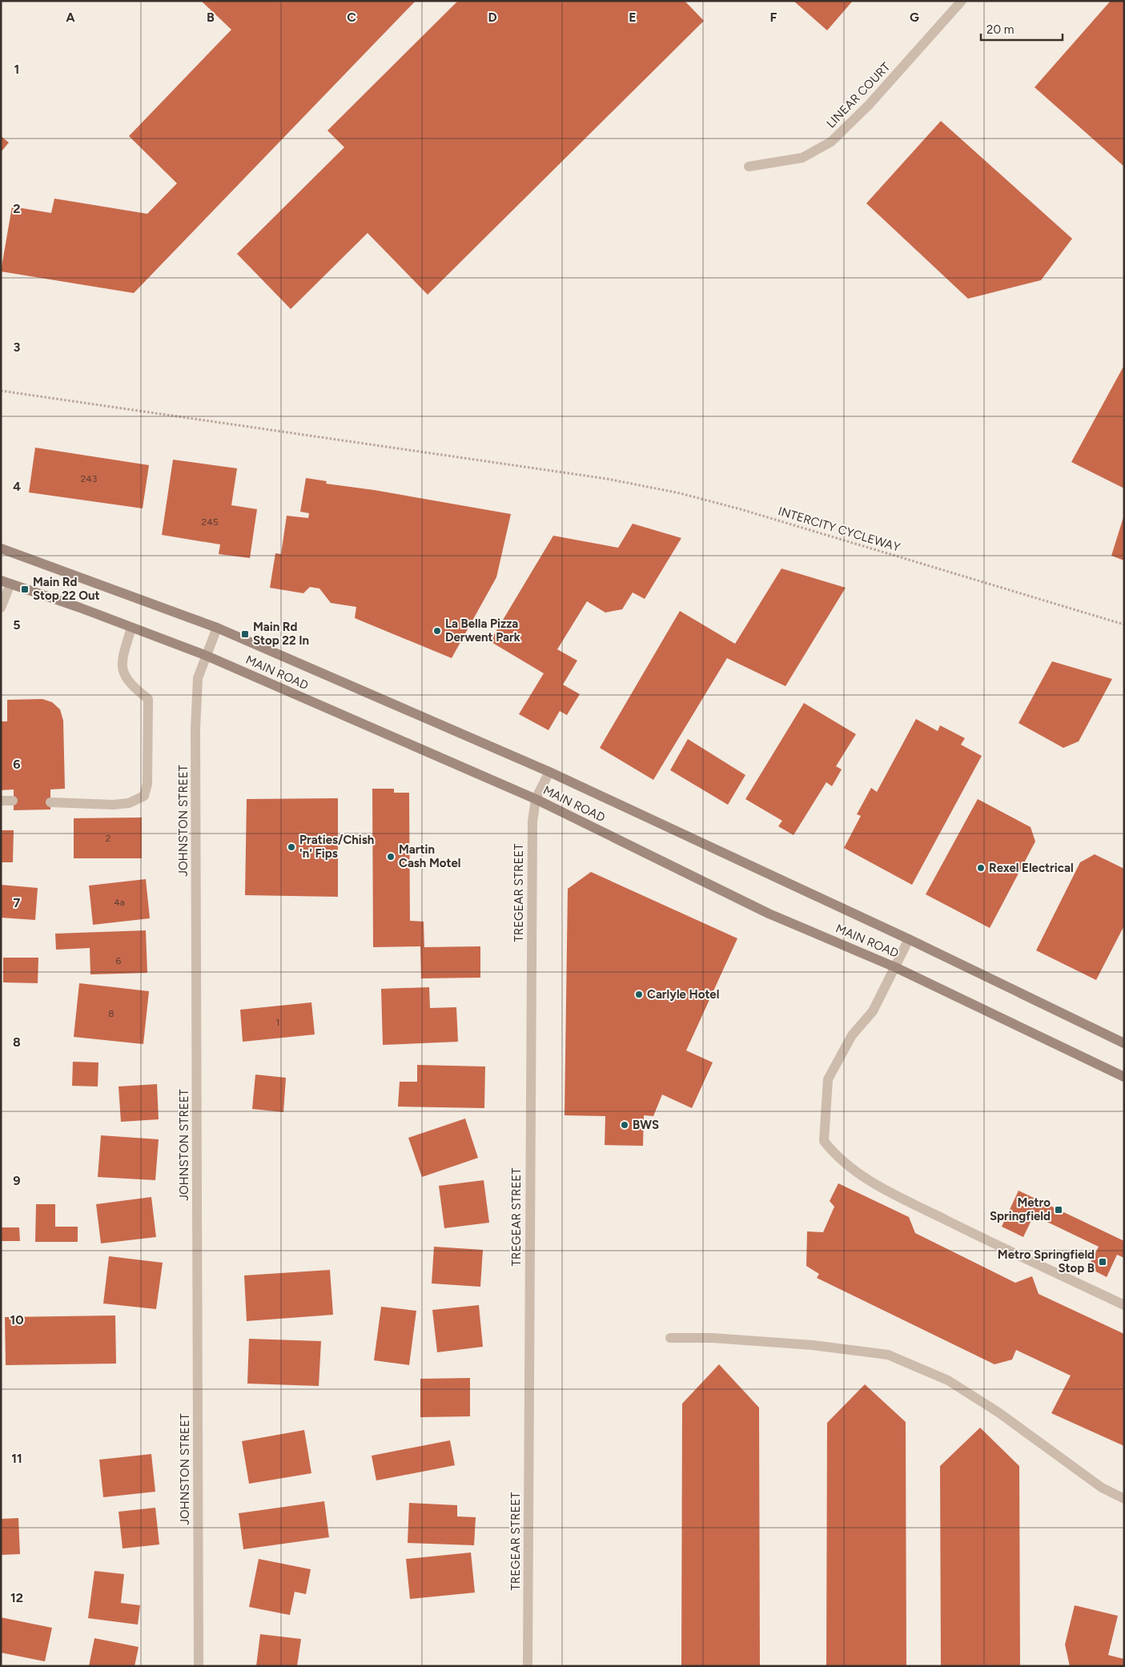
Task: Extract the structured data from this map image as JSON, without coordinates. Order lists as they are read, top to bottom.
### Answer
{
  "streets": {
    "main road": ["MAIN ROAD"],
    "street": ["LINEAR COURT", "JOHNSTON STREET", "TREGEAR STREET"],
    "path": ["INTERCITY CYCLEWAY"]
  },
  "crossings": [
    ["MAIN ROAD", "JOHNSTON STREET"],
    ["MAIN ROAD", "TREGEAR STREET"]
  ],
  "places": {
    "transit": [
      "Main Rd Stop 22 Out",
      "Main Rd Stop 22 In",
      "Metro Springfield",
      "Metro Springfield Stop B"
    ],
    "other": [
      "La Bella Pizza Derwent Park",
      "Praties/Chish 'n' Fips",
      "Martin Cash Motel",
      "Rexel Electrical",
      "Carlyle Hotel",
      "BWS"
    ]
  },
  "house_numbers": [
    "243",
    "245",
    "2",
    "4a",
    "6",
    "8",
    "1"
  ],
  "scale_bar": "20 m",
  "grid": {
    "columns": [
      "A",
      "B",
      "C",
      "D",
      "E",
      "F",
      "G"
    ],
    "rows": [
      "1",
      "2",
      "3",
      "4",
      "5",
      "6",
      "7",
      "8",
      "9",
      "10",
      "11",
      "12"
    ]
  }
}
